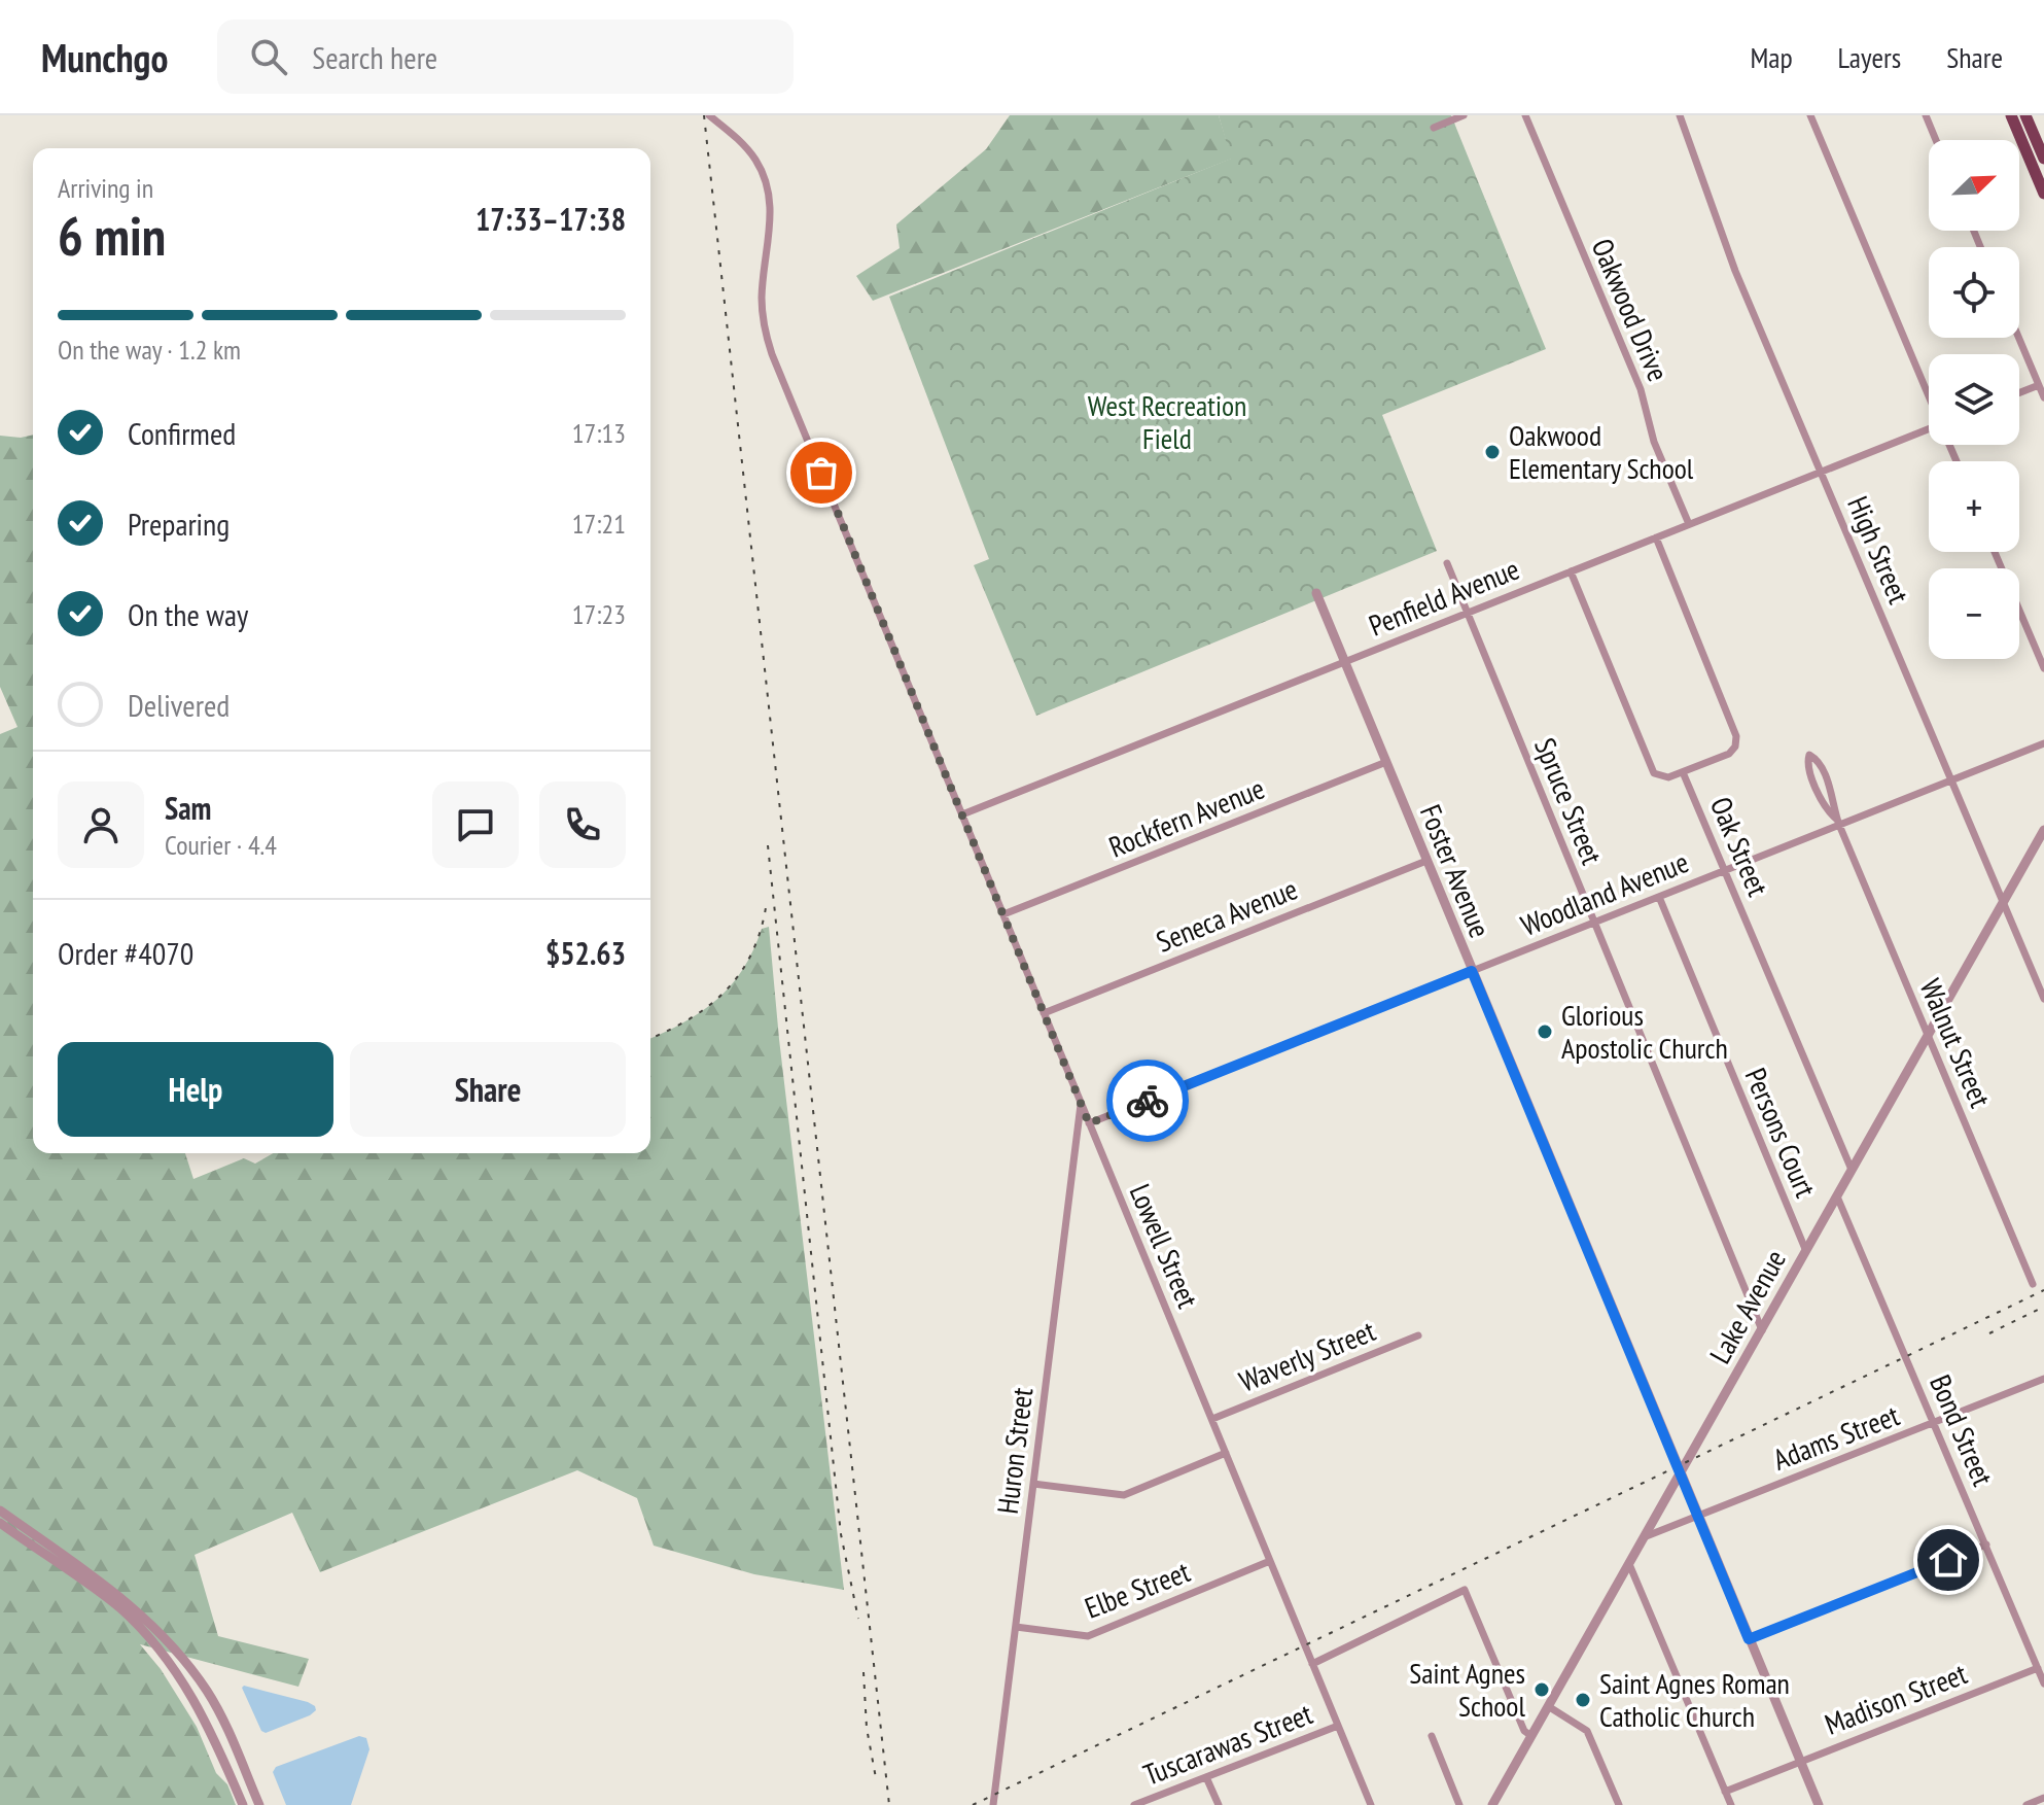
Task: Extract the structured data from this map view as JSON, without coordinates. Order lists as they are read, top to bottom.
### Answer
{
  "streets": {
    "street": [
      "Oakwood Drive",
      "High Street",
      "Penfield Avenue",
      "Spruce Street",
      "Rockfern Avenue",
      "Oak Street",
      "Foster Avenue",
      "Woodland Avenue",
      "Seneca Avenue",
      "Walnut Street",
      "Persons Court",
      "Lowell Street",
      "Lake Avenue",
      "Waverly Street",
      "Bond Street",
      "Adams Street",
      "Huron Street",
      "Elbe Street",
      "Madison Street",
      "Tuscarawas Street"
    ]
  },
  "crossings": [
    ["Oakwood Drive", "Penfield Avenue"],
    ["High Street", "Penfield Avenue"],
    ["High Street", "Woodland Avenue"],
    ["High Street", "Lake Avenue"],
    ["Penfield Avenue", "Spruce Street"],
    ["Penfield Avenue", "Oak Street"],
    ["Penfield Avenue", "Foster Avenue"],
    ["Penfield Avenue", "Lowell Street"],
    ["Spruce Street", "Woodland Avenue"],
    ["Spruce Street", "Lake Avenue"],
    ["Rockfern Avenue", "Foster Avenue"],
    ["Rockfern Avenue", "Lowell Street"],
    ["Oak Street", "Woodland Avenue"],
    ["Oak Street", "Lake Avenue"],
    ["Foster Avenue", "Woodland Avenue"],
    ["Foster Avenue", "Seneca Avenue"],
    ["Foster Avenue", "Lake Avenue"],
    ["Foster Avenue", "Adams Street"],
    ["Foster Avenue", "Madison Street"],
    ["Woodland Avenue", "Walnut Street"],
    ["Woodland Avenue", "Persons Court"],
    ["Woodland Avenue", "Lowell Street"],
    ["Seneca Avenue", "Lowell Street"],
    ["Walnut Street", "Lake Avenue"],
    ["Persons Court", "Lake Avenue"],
    ["Lowell Street", "Waverly Street"],
    ["Lowell Street", "Huron Street"],
    ["Lowell Street", "Elbe Street"],
    ["Lowell Street", "Tuscarawas Street"],
    ["Lake Avenue", "Bond Street"],
    ["Lake Avenue", "Adams Street"],
    ["Bond Street", "Adams Street"],
    ["Bond Street", "Madison Street"],
    ["Huron Street", "Elbe Street"]
  ],
  "parks": ["West Recreation Field"],
  "places": [
    "Oakwood Elementary School",
    "Glorious Apostolic Church",
    "Saint Agnes School",
    "Saint Agnes Roman Catholic Church"
  ],
  "north": "top right",
  "page": {
    "header": "Munchgo",
    "search": "Search here",
    "nav": ["Map", "Layers", "Share"],
    "map_buttons": ["+", "−"],
    "heading": ["6 min", "Arriving in", "17:33–17:38"],
    "panel": [
      "Sam",
      "Courier · 4.4",
      "Order #4070",
      "$52.63"
    ],
    "bar": "On the way · 1.2 km",
    "list": [
      ["Confirmed", "17:13"],
      ["Preparing", "17:21"],
      ["On the way", "17:23"],
      "Delivered"
    ],
    "buttons": ["Help", "Share"]
  }
}
